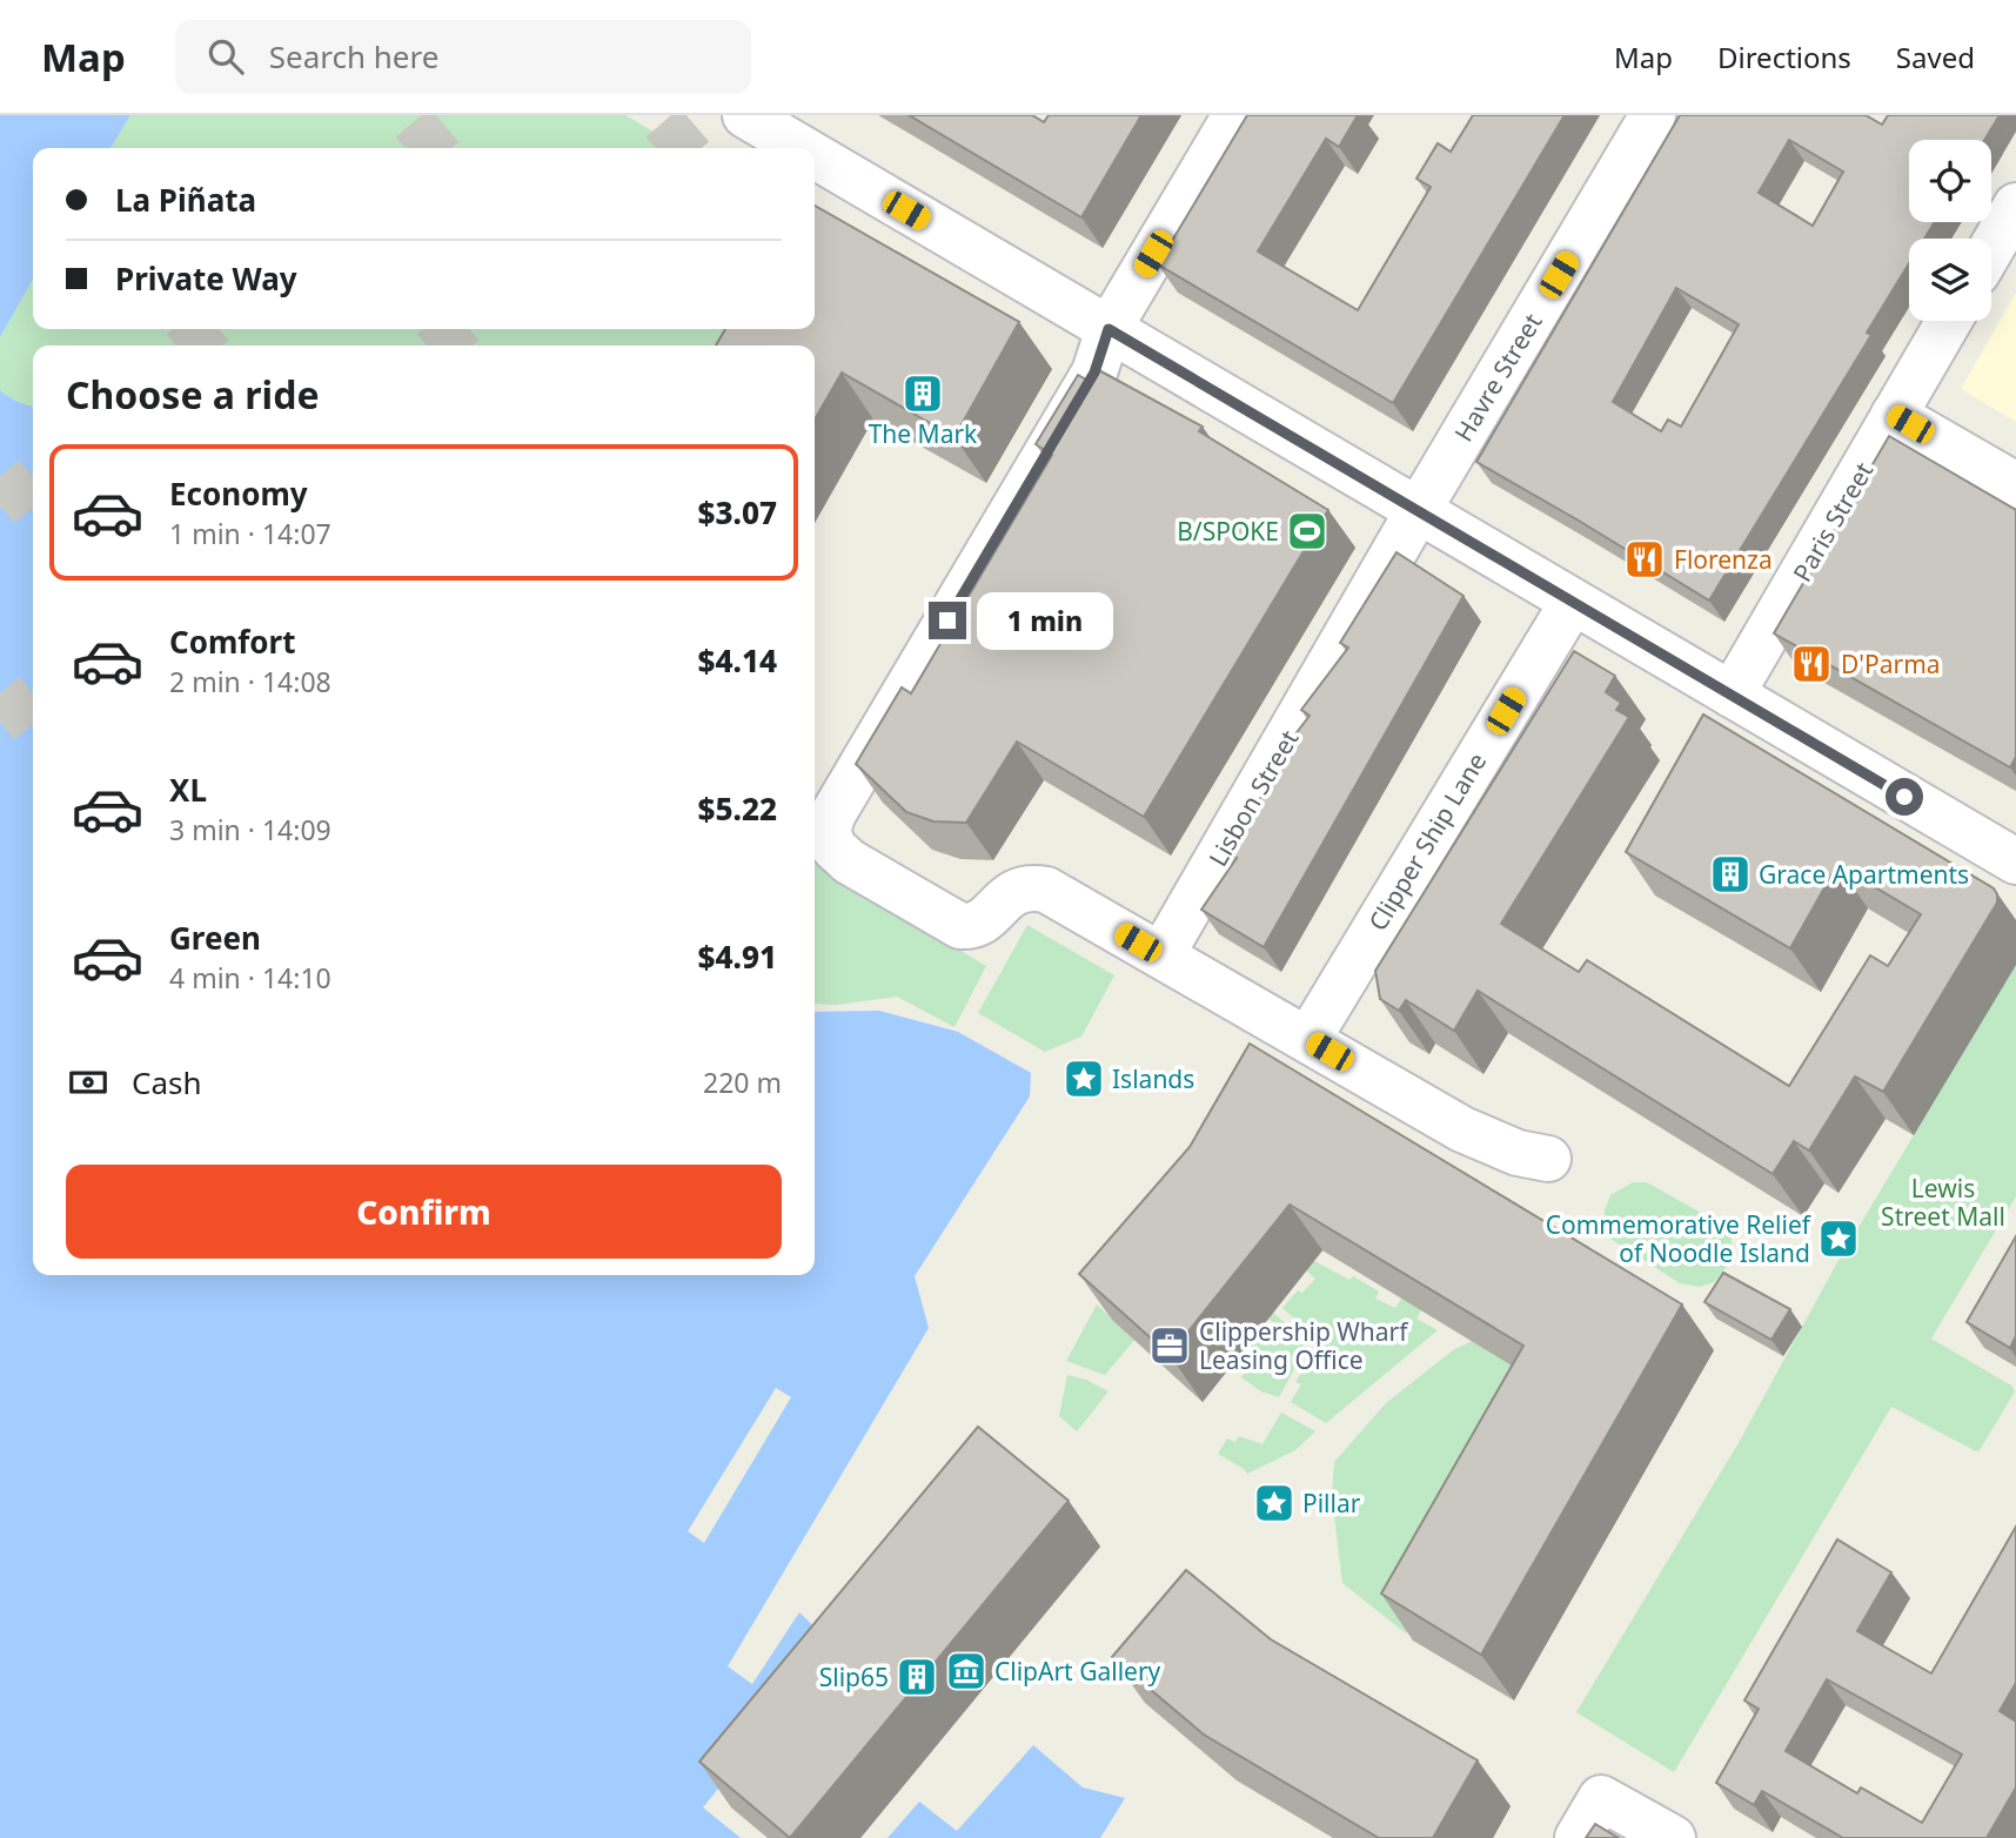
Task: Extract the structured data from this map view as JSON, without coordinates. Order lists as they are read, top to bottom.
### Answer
{
  "streets": {
    "street": [
      "Havre Street",
      "Paris Street",
      "Lisbon Street",
      "Clipper Ship Lane"
    ]
  },
  "crossings": [
    ["Havre Street", "Lisbon Street"]
  ],
  "parks": ["Lewis Street Mall"],
  "places": {
    "building": ["The Mark", "Grace Apartments", "Slip65"],
    "sports": ["B/SPOKE"],
    "restaurant": ["Florenza", "D'Parma"],
    "place": ["Islands", "Commemorative Relief of Noodle Island", "Pillar"],
    "office": ["Clippership Wharf Leasing Office"],
    "museum": ["ClipArt Gallery"]
  },
  "page": {
    "header": "Map",
    "search": "Search here",
    "nav": ["Map", "Directions", "Saved"],
    "banner": ["La Piñata", "Private Way"],
    "heading": "Choose a ride",
    "list": [
      {
        "name": "Economy",
        "note": "1 min · 14:07",
        "value": "$3.07"
      },
      {
        "name": "Comfort",
        "note": "2 min · 14:08",
        "value": "$4.14"
      },
      {
        "name": "XL",
        "note": "3 min · 14:09",
        "value": "$5.22"
      },
      {
        "name": "Green",
        "note": "4 min · 14:10",
        "value": "$4.91"
      }
    ],
    "bubble": "1 min",
    "pay": ["Cash", "220 m"],
    "buttons": "Confirm"
  }
}
